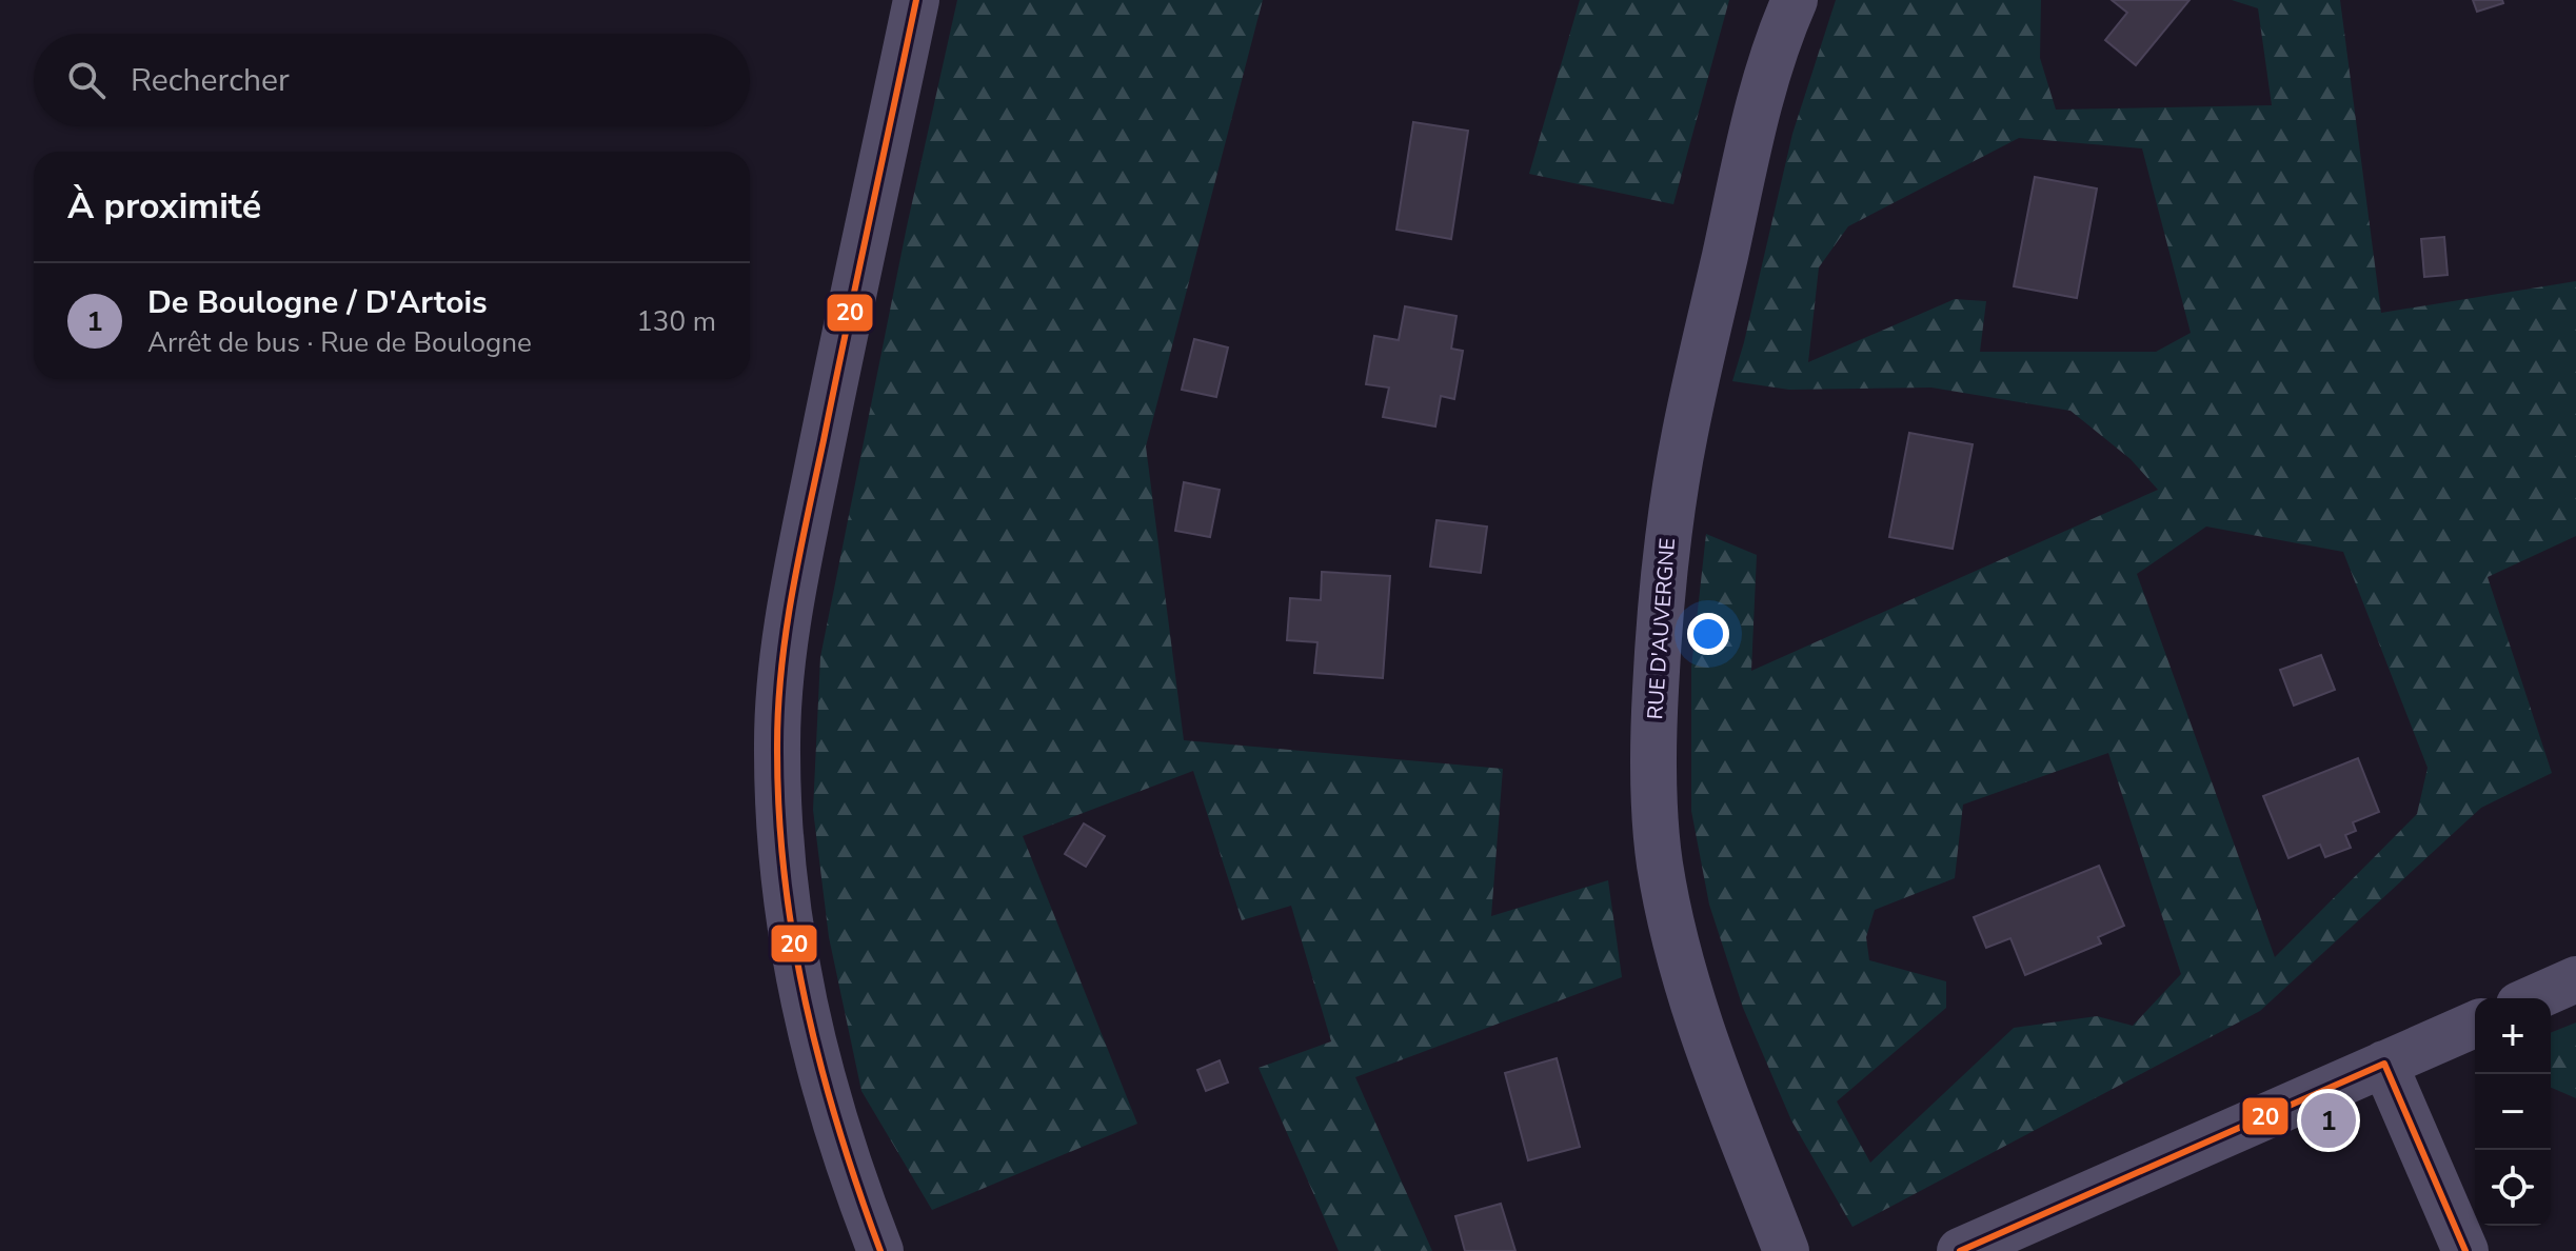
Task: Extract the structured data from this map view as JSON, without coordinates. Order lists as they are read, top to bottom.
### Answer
{
  "streets": {
    "street": ["RUE D'AUVERGNE"]
  },
  "lines": ["transit line 20"],
  "page": {
    "search": "Rechercher",
    "heading": "À proximité",
    "list": [
      {
        "mark": "1",
        "name": "De Boulogne / D'Artois",
        "note": "Arrêt de bus · Rue de Boulogne",
        "value": "130 m"
      }
    ],
    "map_buttons": ["+", "−"],
    "pins": "1"
  }
}
